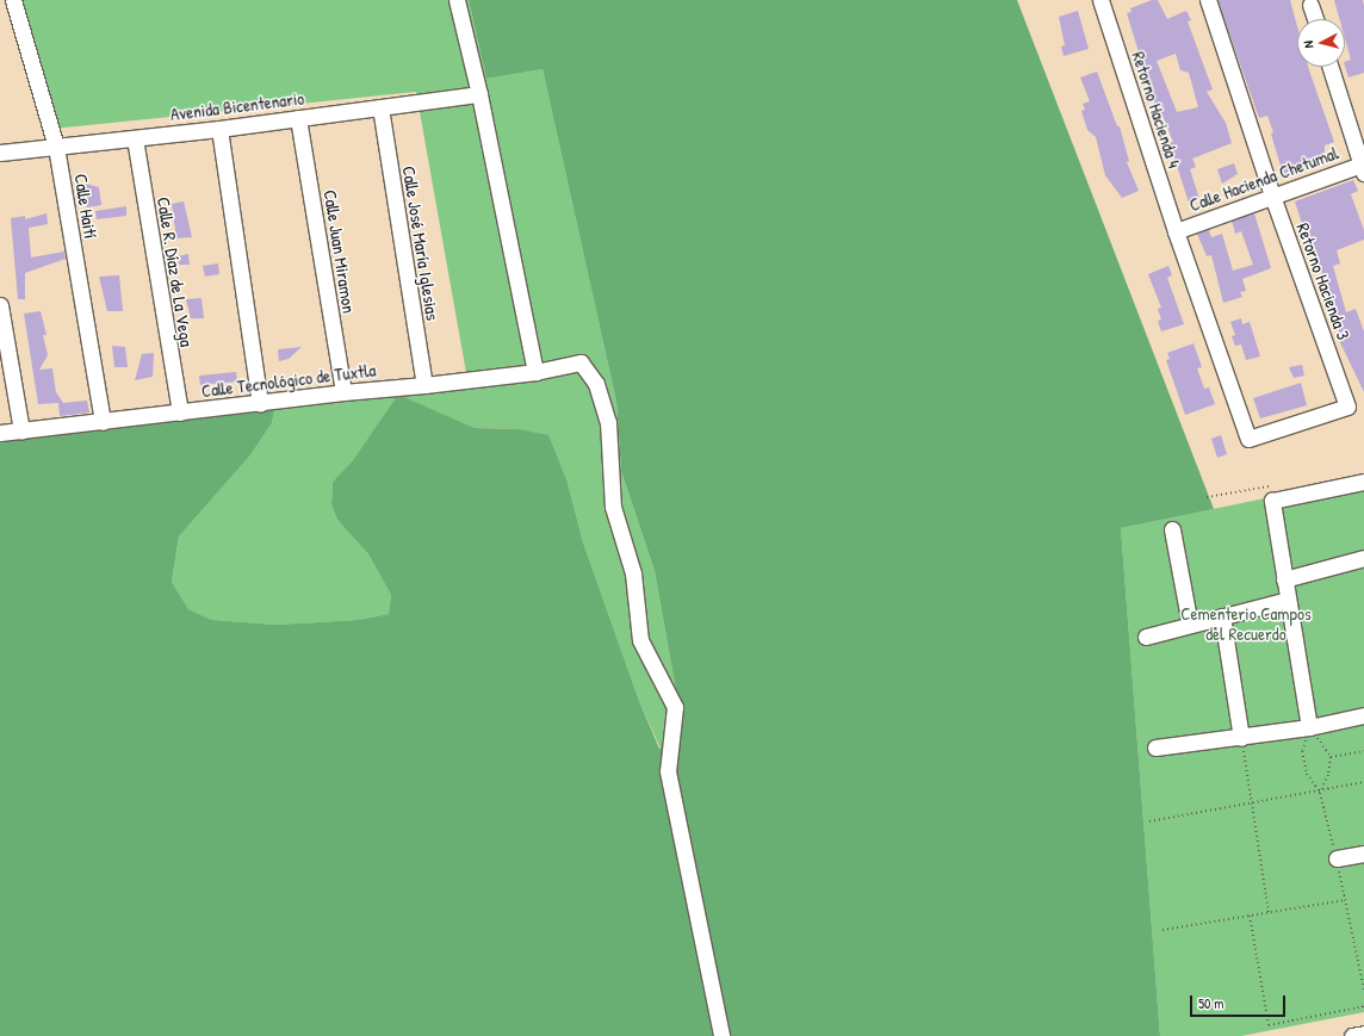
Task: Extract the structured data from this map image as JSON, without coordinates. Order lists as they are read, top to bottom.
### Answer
{
  "streets": {
    "street": [
      "Avenida Bicentenario",
      "Retorno Hacienda 4",
      "Calle Hacienda Chetumal",
      "Calle Haití",
      "Calle José María Iglesias",
      "Calle Juan Miramon",
      "Calle R. Díaz de La Vega",
      "Retorno Hacienda 3",
      "Calle Tecnológico de Tuxtla"
    ]
  },
  "crossings": [
    ["Avenida Bicentenario", "Calle Haití"],
    ["Avenida Bicentenario", "Calle José María Iglesias"],
    ["Avenida Bicentenario", "Calle Juan Miramon"],
    ["Avenida Bicentenario", "Calle R. Díaz de La Vega"],
    ["Retorno Hacienda 4", "Calle Hacienda Chetumal"],
    ["Retorno Hacienda 4", "Retorno Hacienda 3"],
    ["Calle Hacienda Chetumal", "Retorno Hacienda 3"],
    ["Calle Haití", "Calle Tecnológico de Tuxtla"],
    ["Calle José María Iglesias", "Calle Tecnológico de Tuxtla"],
    ["Calle Juan Miramon", "Calle Tecnológico de Tuxtla"],
    ["Calle R. Díaz de La Vega", "Calle Tecnológico de Tuxtla"]
  ],
  "parks": ["Cementerio Campos del Recuerdo"],
  "scale_bar": "50 m",
  "north": "left"
}
